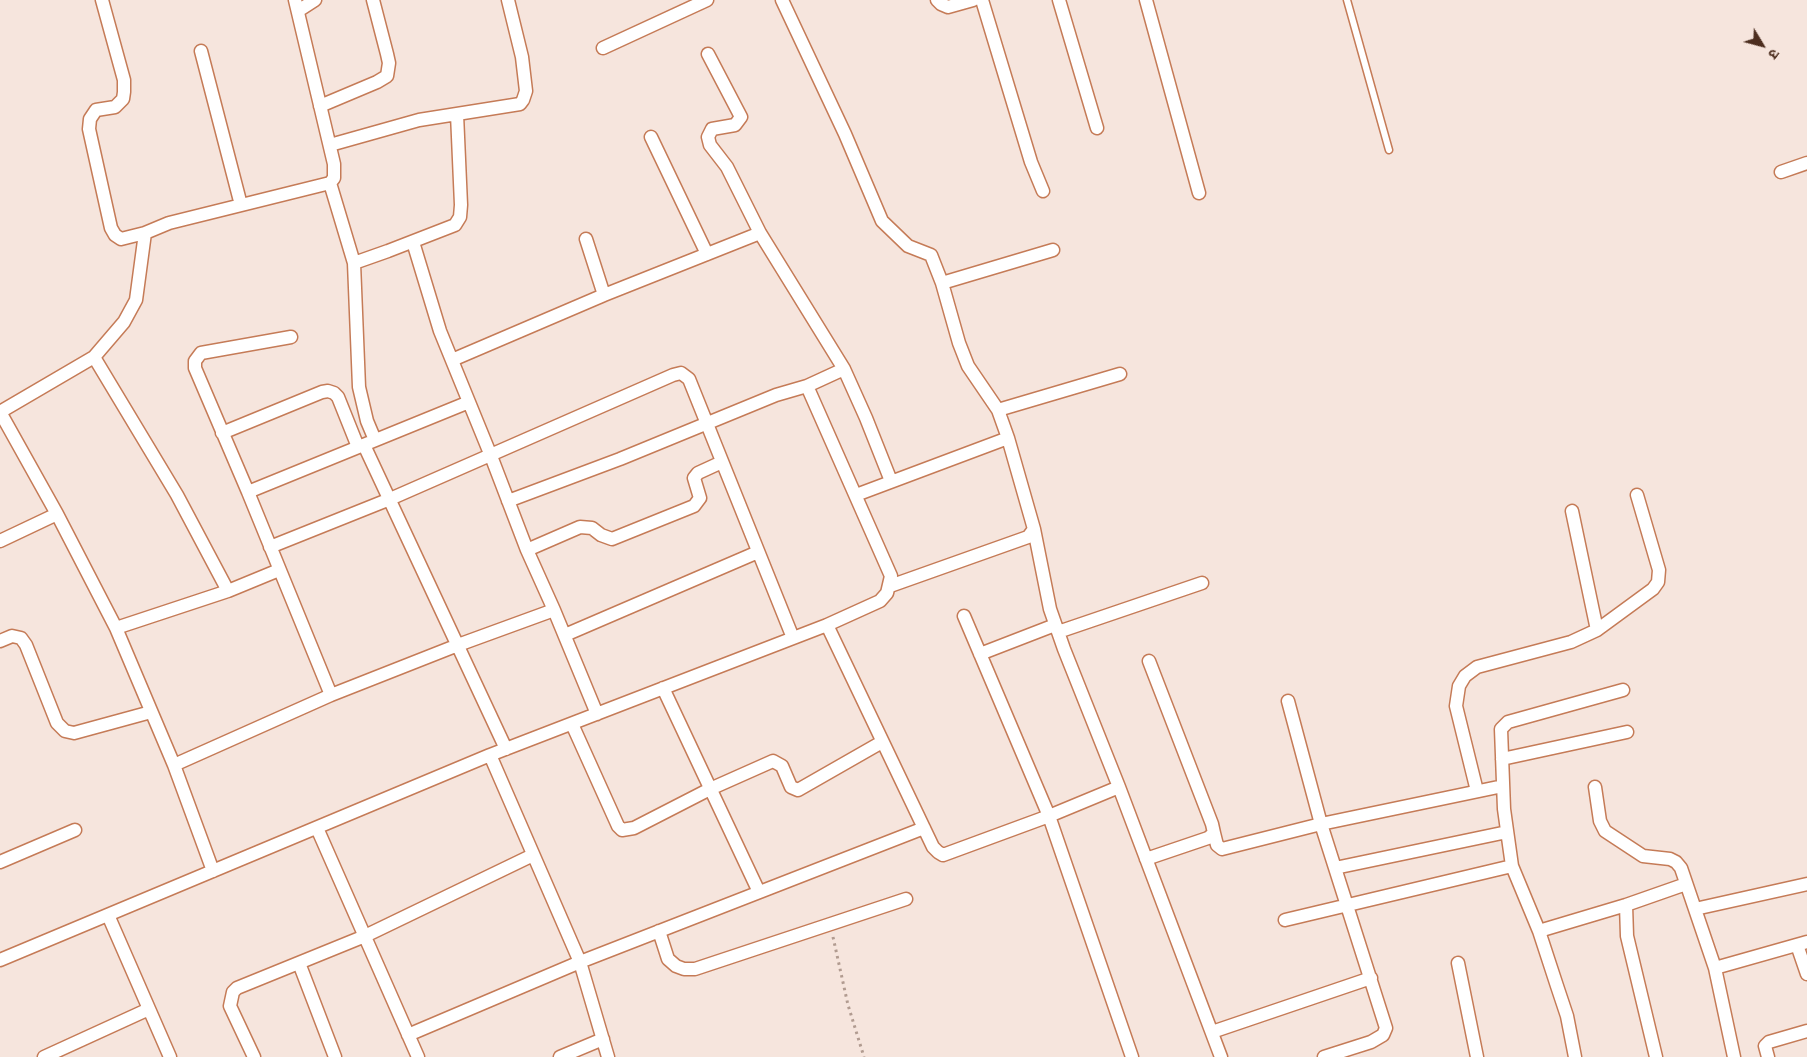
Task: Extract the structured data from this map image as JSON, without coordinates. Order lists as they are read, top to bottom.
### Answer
{
  "north": "bottom right"
}
